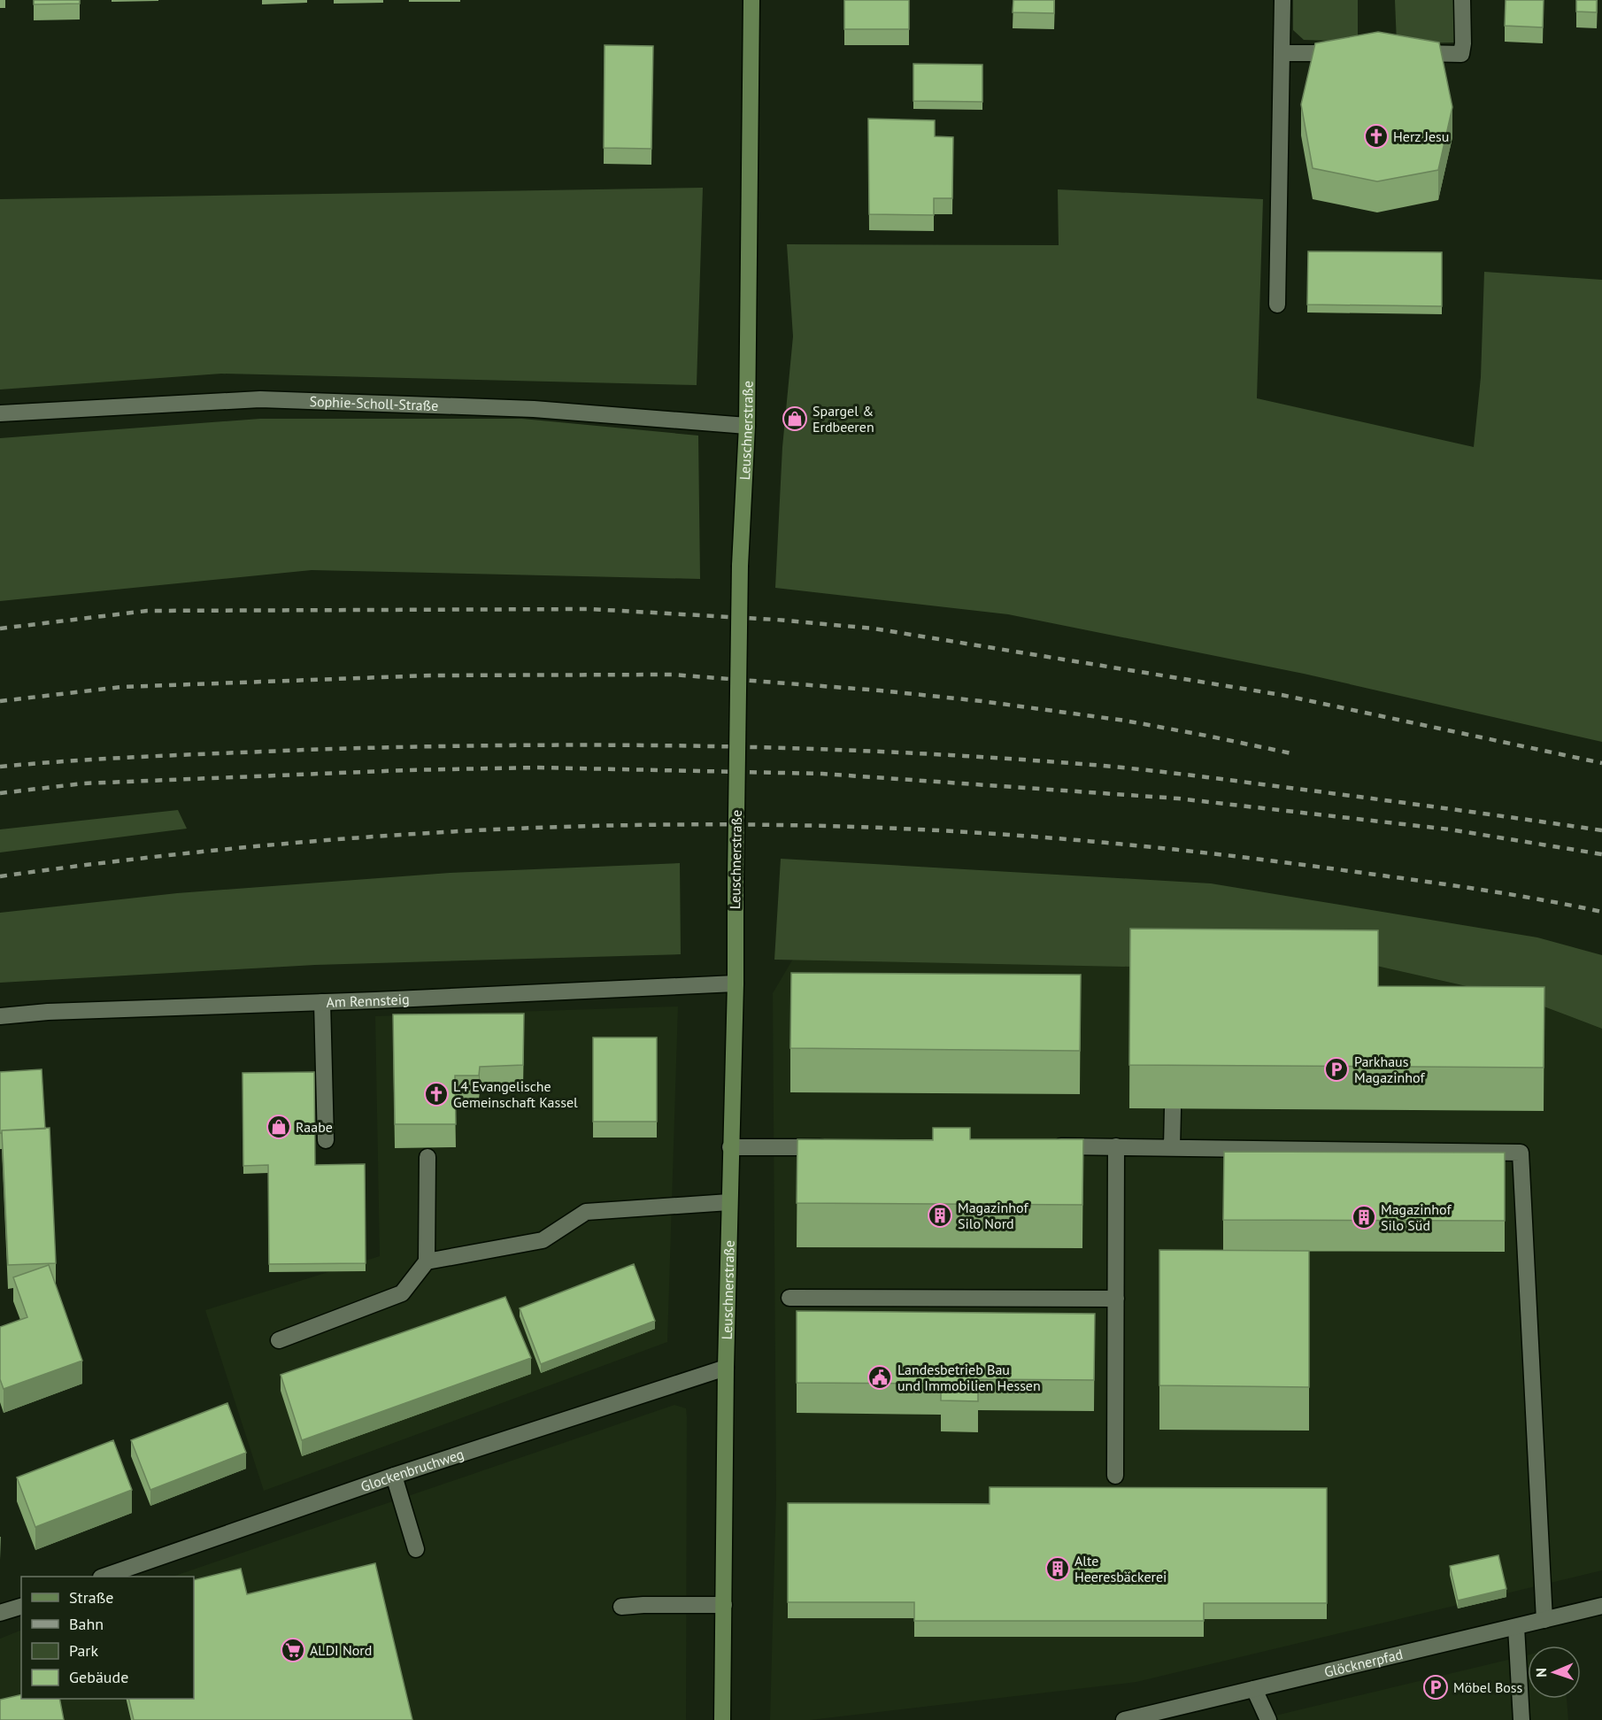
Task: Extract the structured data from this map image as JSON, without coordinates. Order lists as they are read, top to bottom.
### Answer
{
  "streets": {
    "main road": ["Leuschnerstraße"],
    "street": [
      "Sophie-Scholl-Straße",
      "Am Rennsteig",
      "Glockenbruchweg",
      "Glöcknerpfad"
    ]
  },
  "crossings": [
    ["Sophie-Scholl-Straße", "Leuschnerstraße"],
    ["Leuschnerstraße", "Am Rennsteig"],
    ["Leuschnerstraße", "Glockenbruchweg"]
  ],
  "places": {
    "church": ["Herz Jesu", "L4 Evangelische Gemeinschaft Kassel"],
    "shop": ["Spargel & Erdbeeren", "Raabe"],
    "parking": ["Parkhaus Magazinhof", "Möbel Boss"],
    "building": ["Magazinhof Silo Nord", "Magazinhof Silo Süd", "Alte Heeresbäckerei"],
    "public building": ["Landesbetrieb Bau und Immobilien Hessen"],
    "supermarket": ["ALDI Nord"]
  },
  "legend": [
    "Straße",
    "Bahn",
    "Park",
    "Gebäude"
  ],
  "north": "left"
}
